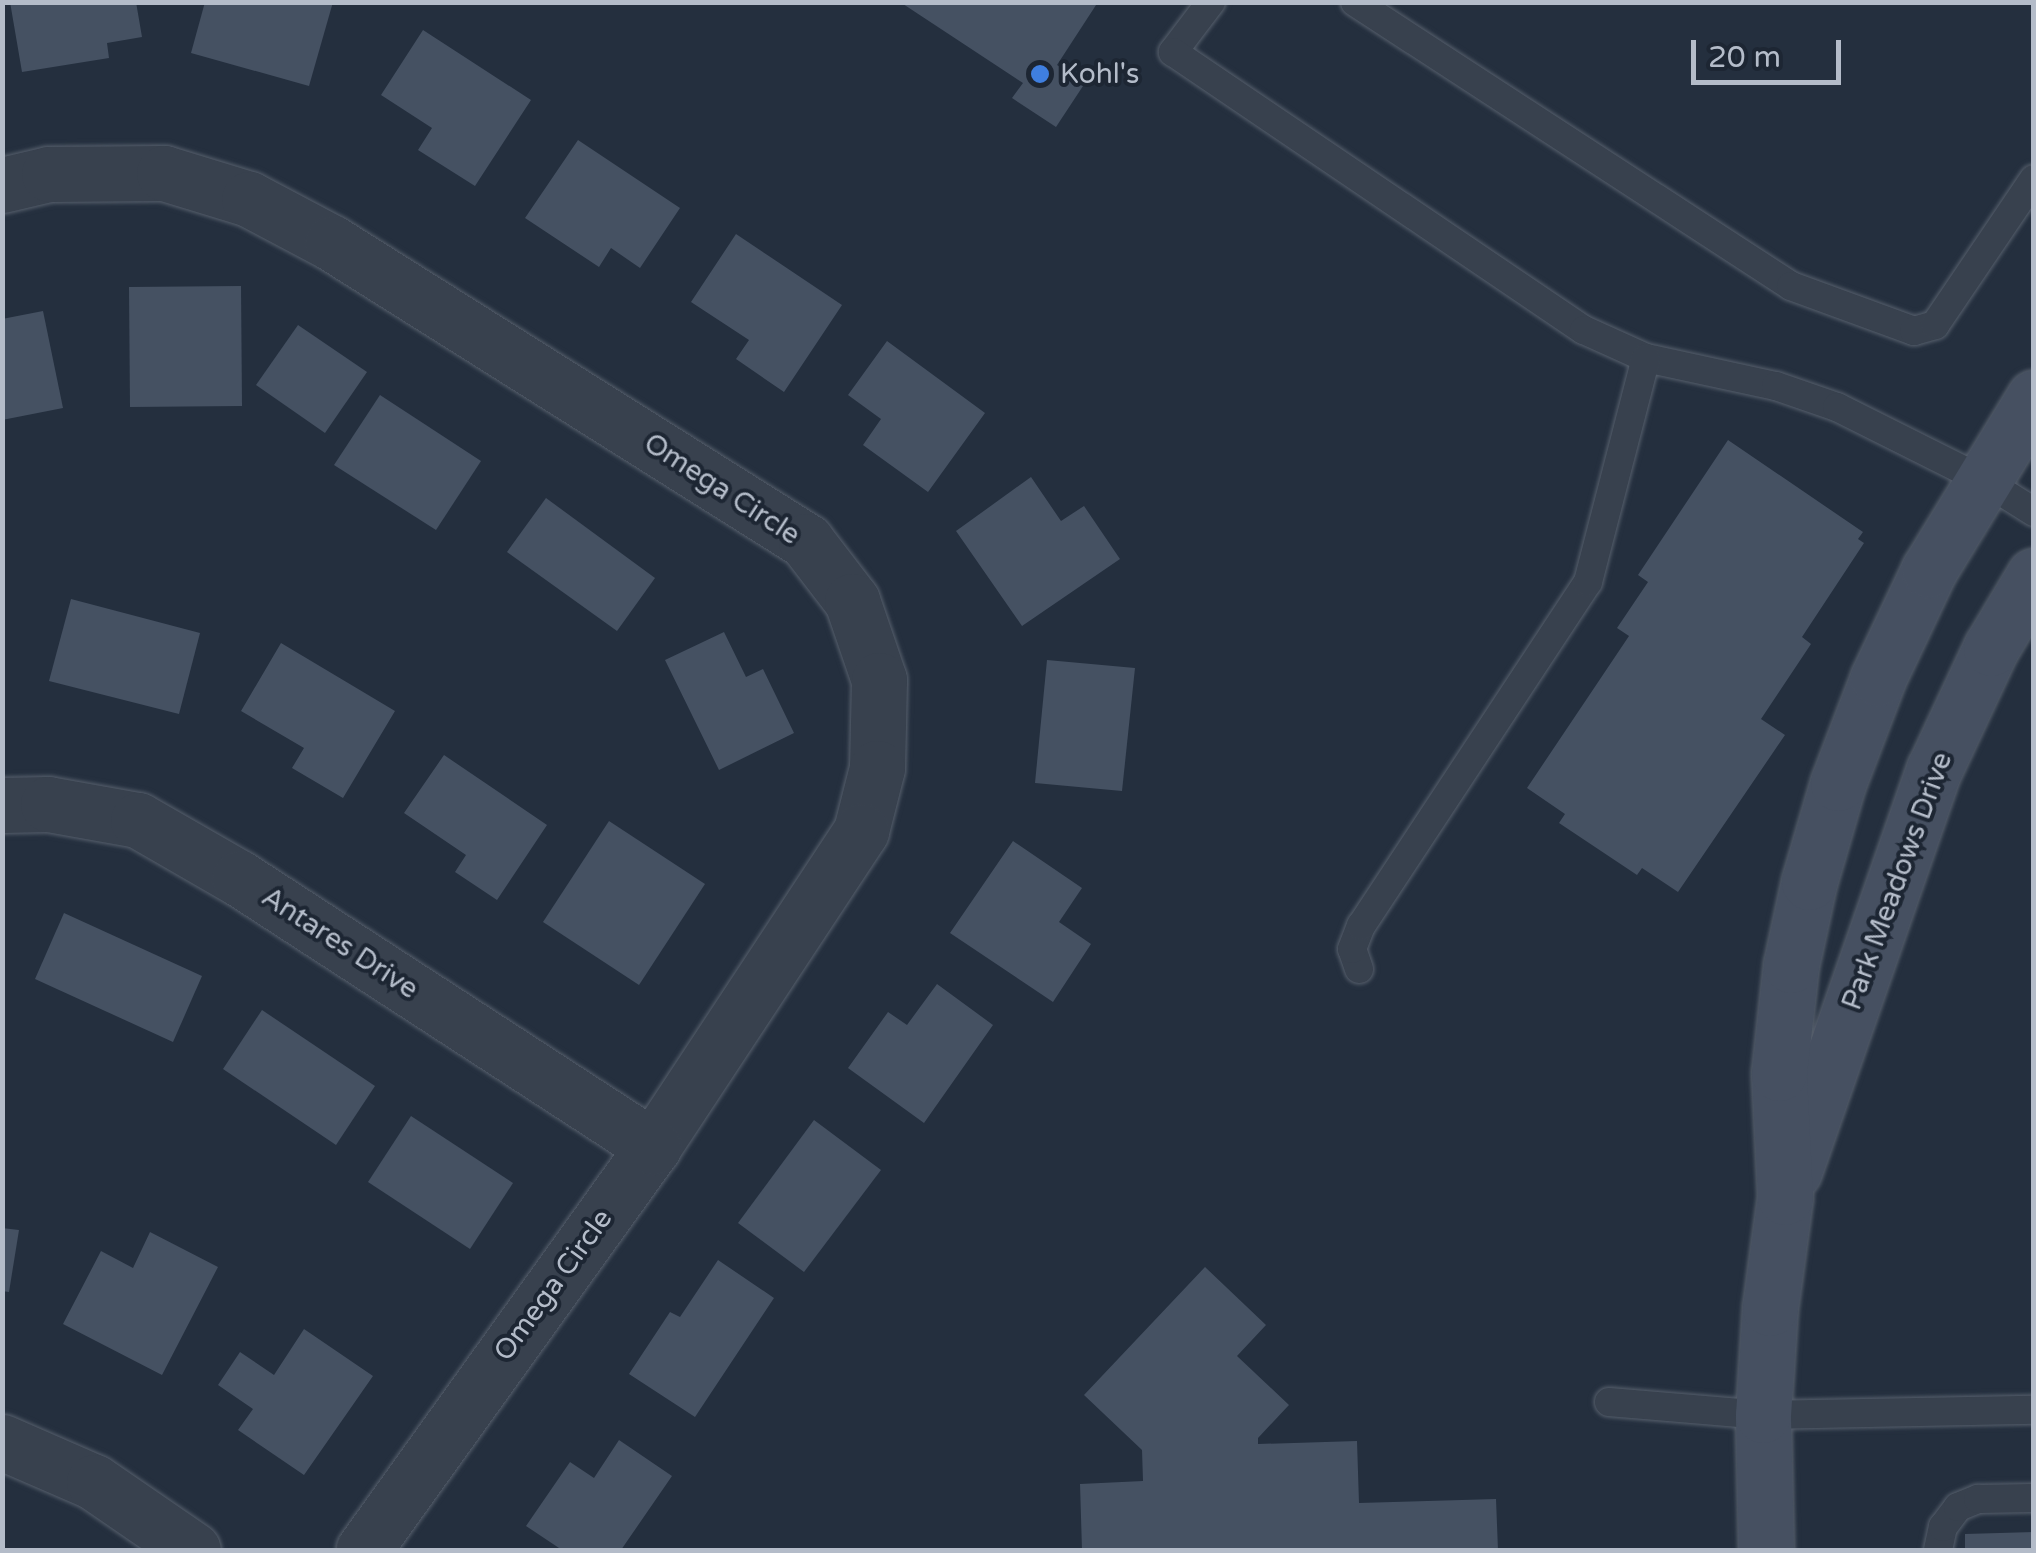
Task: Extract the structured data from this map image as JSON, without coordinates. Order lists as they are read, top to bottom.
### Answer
{
  "streets": {
    "main road": ["Park Meadows Drive"],
    "street": ["Omega Circle", "Antares Drive"]
  },
  "crossings": [
    ["Omega Circle", "Antares Drive"]
  ],
  "places": ["Kohl's"],
  "scale_bar": "20 m"
}
